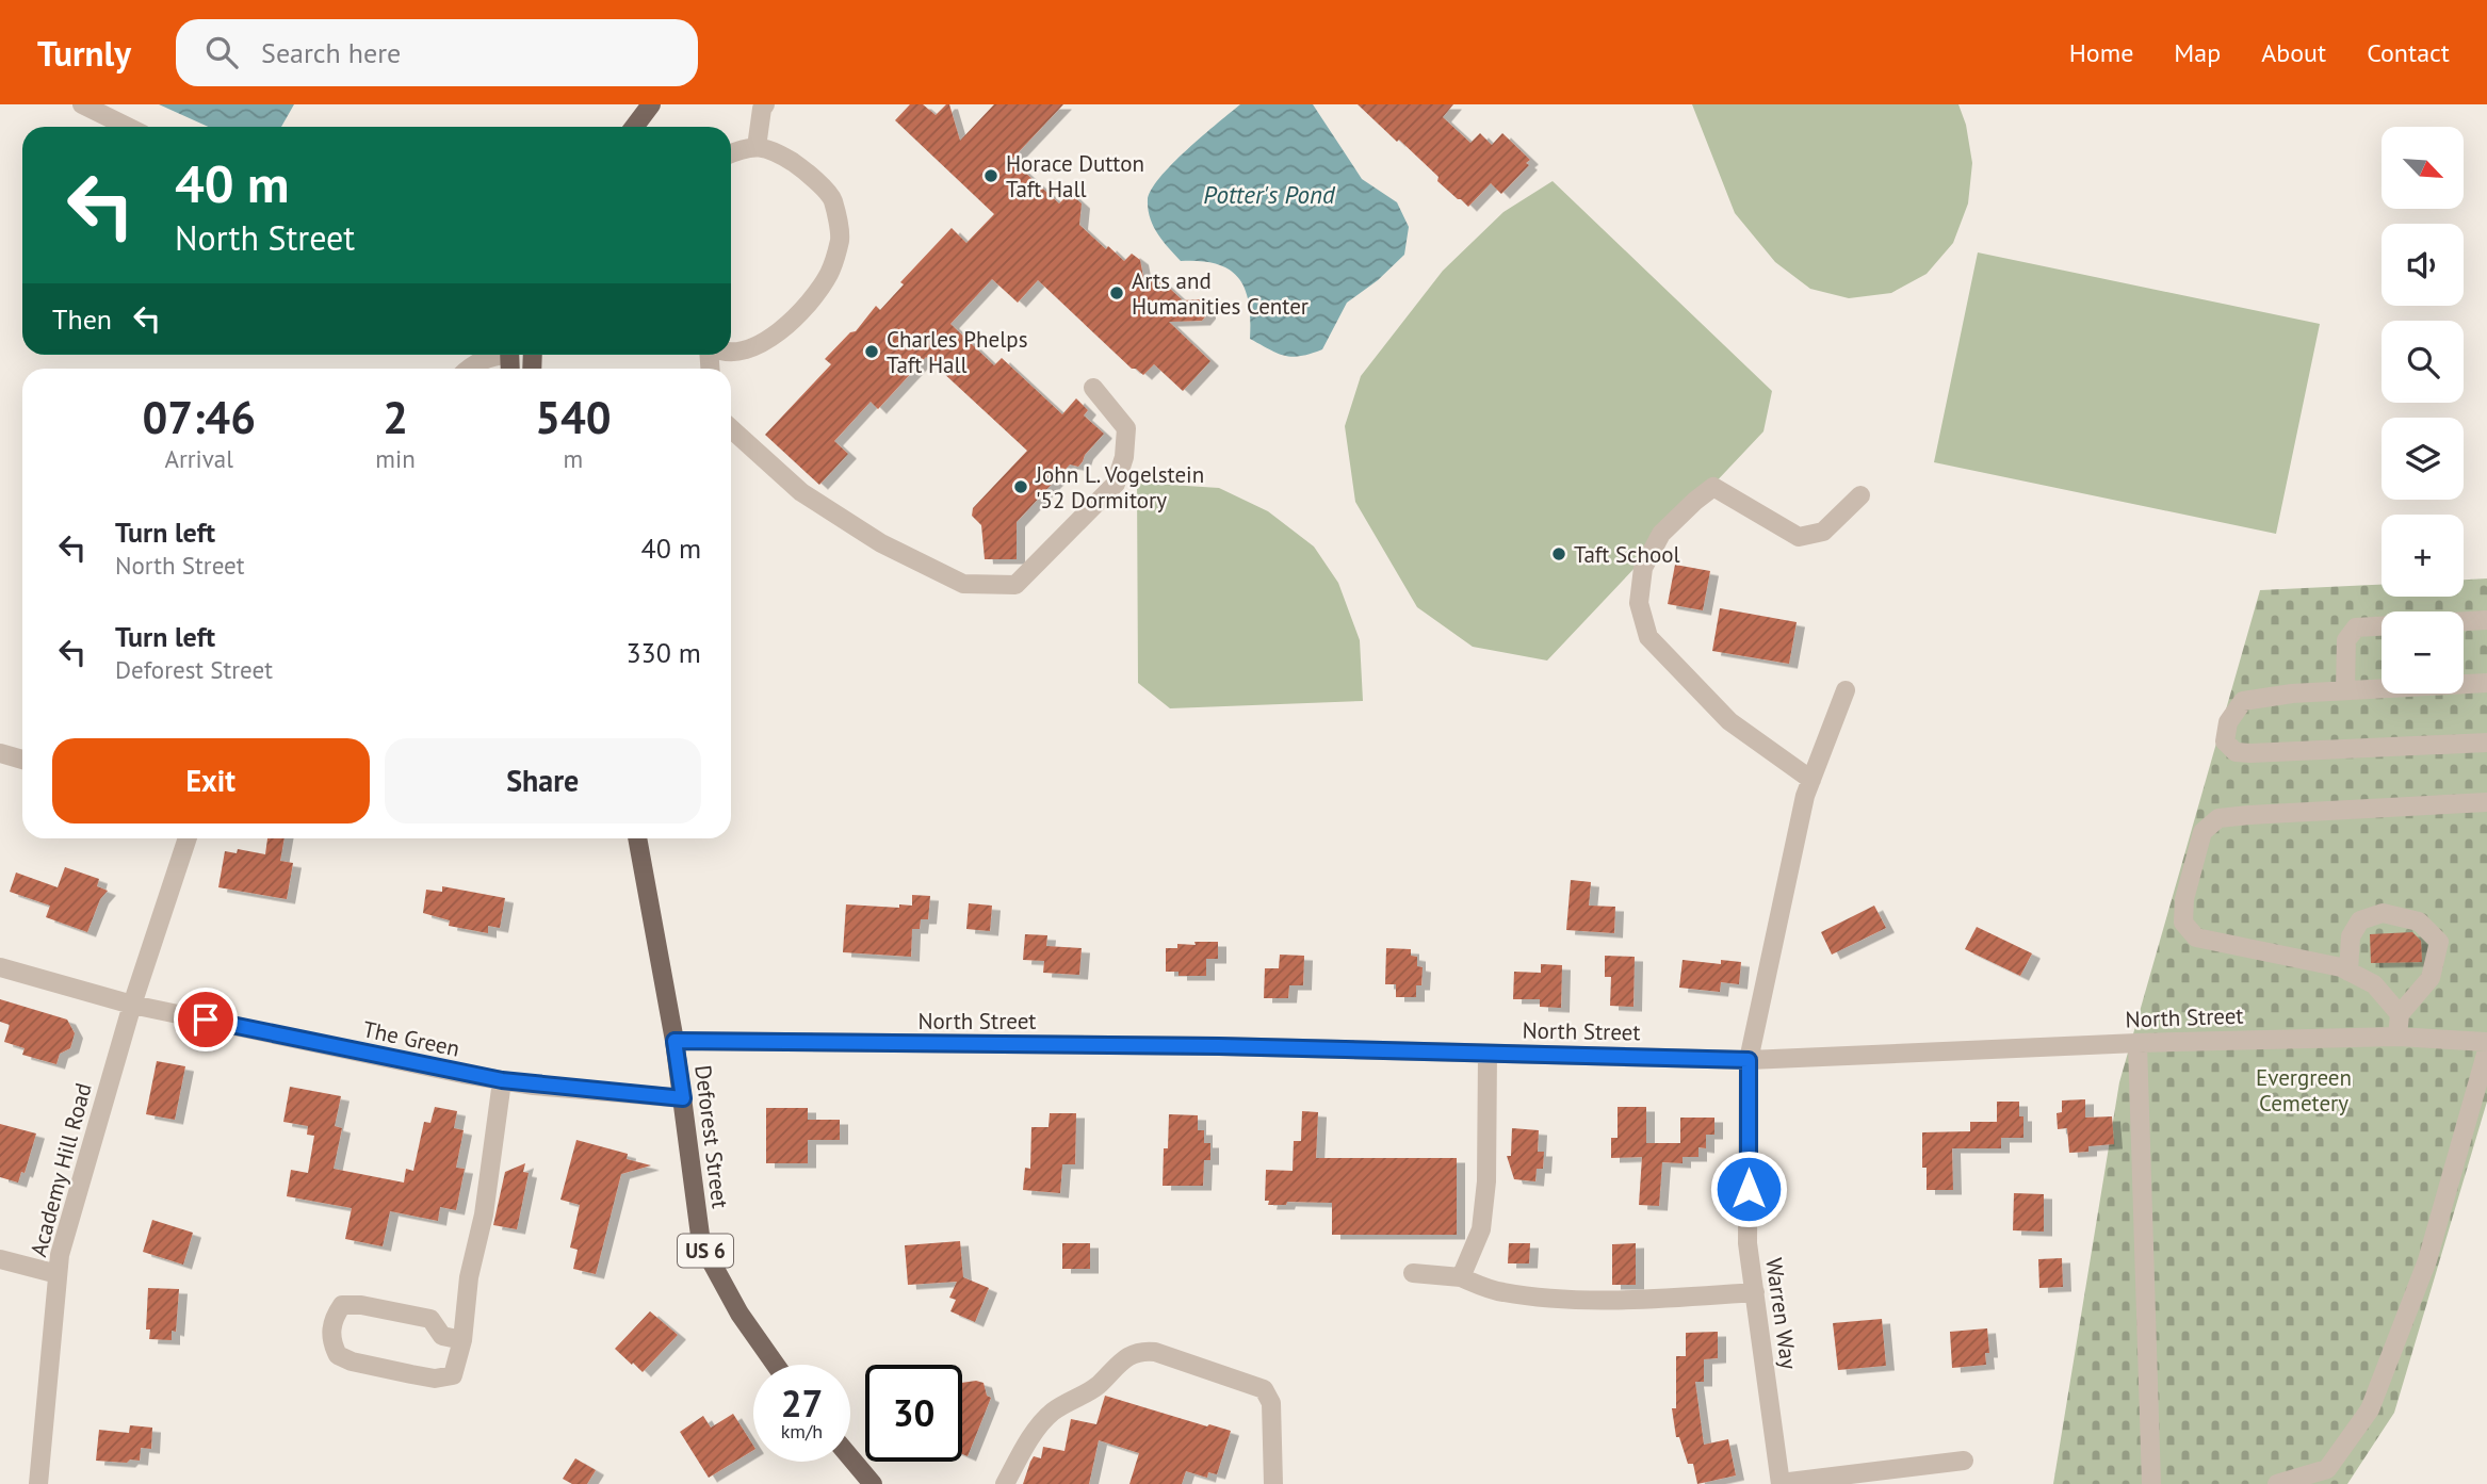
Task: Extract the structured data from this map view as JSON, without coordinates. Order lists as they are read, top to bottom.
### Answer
{
  "streets": {
    "main road": ["Deforest Street", "US 6"],
    "street": [
      "North Street",
      "The Green",
      "Academy Hill Road",
      "Warren Way"
    ]
  },
  "crossings": [
    ["North Street", "Deforest Street"],
    ["North Street", "Warren Way"],
    ["The Green", "Deforest Street"],
    ["The Green", "Academy Hill Road"]
  ],
  "water": ["Potter's Pond"],
  "parks": ["Evergreen Cemetery"],
  "places": [
    "Horace Dutton Taft Hall",
    "Arts and Humanities Center",
    "Charles Phelps Taft Hall",
    "John L. Vogelstein '52 Dormitory",
    "Taft School"
  ],
  "north": "bottom right",
  "page": {
    "header": "Turnly",
    "search": "Search here",
    "nav": [
      "Home",
      "Map",
      "About",
      "Contact"
    ],
    "map_buttons": ["+", "−"],
    "turn": ["40 m", "North Street"],
    "then": "Then",
    "eta": [
      "07:46",
      "Arrival",
      "2",
      "min",
      "540",
      "m"
    ],
    "list": [
      {
        "name": "Turn left",
        "note": "North Street",
        "value": "40 m"
      },
      {
        "name": "Turn left",
        "note": "Deforest Street",
        "value": "330 m"
      }
    ],
    "buttons": ["Exit", "Share"],
    "speed": "27 km/h",
    "limit": "30"
  }
}
